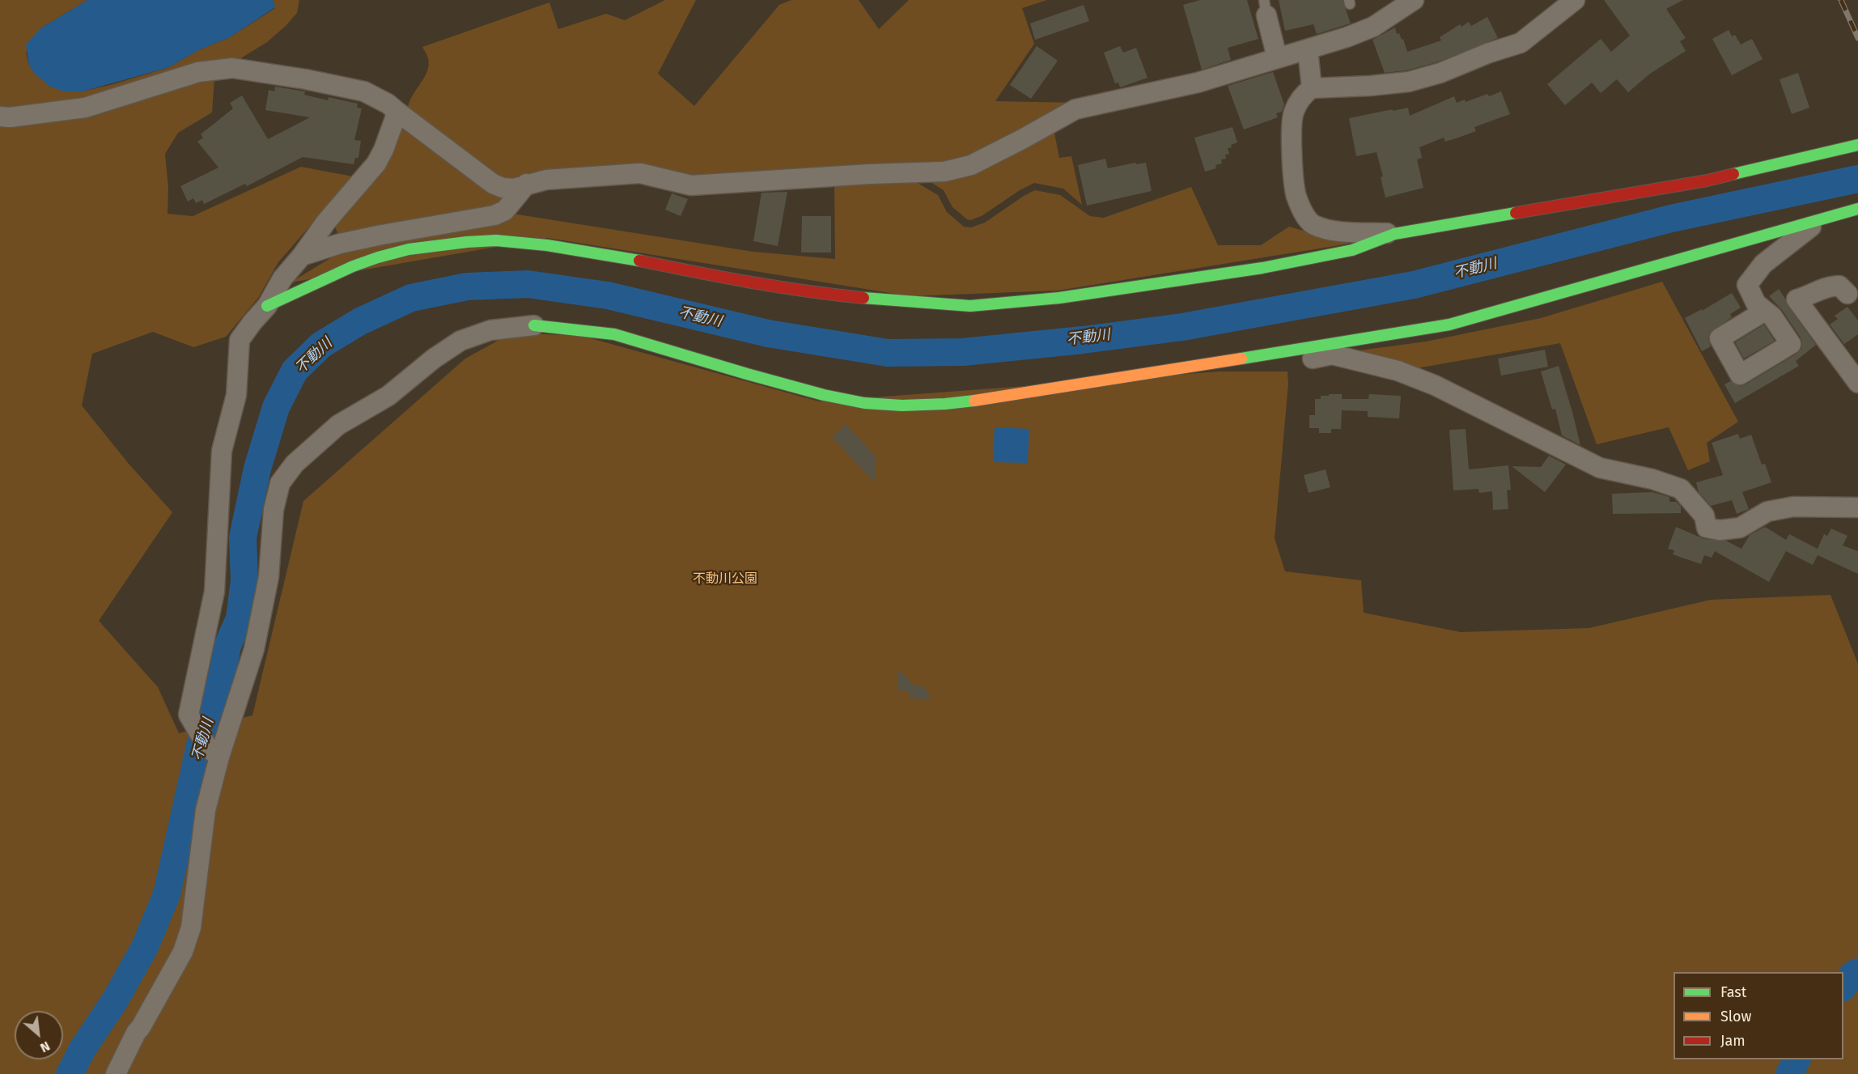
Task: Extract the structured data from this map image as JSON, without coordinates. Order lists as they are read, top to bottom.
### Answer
{
  "water": ["不動川"],
  "parks": ["不動川公園"],
  "legend": ["Fast", "Slow", "Jam"],
  "north": "bottom right"
}
